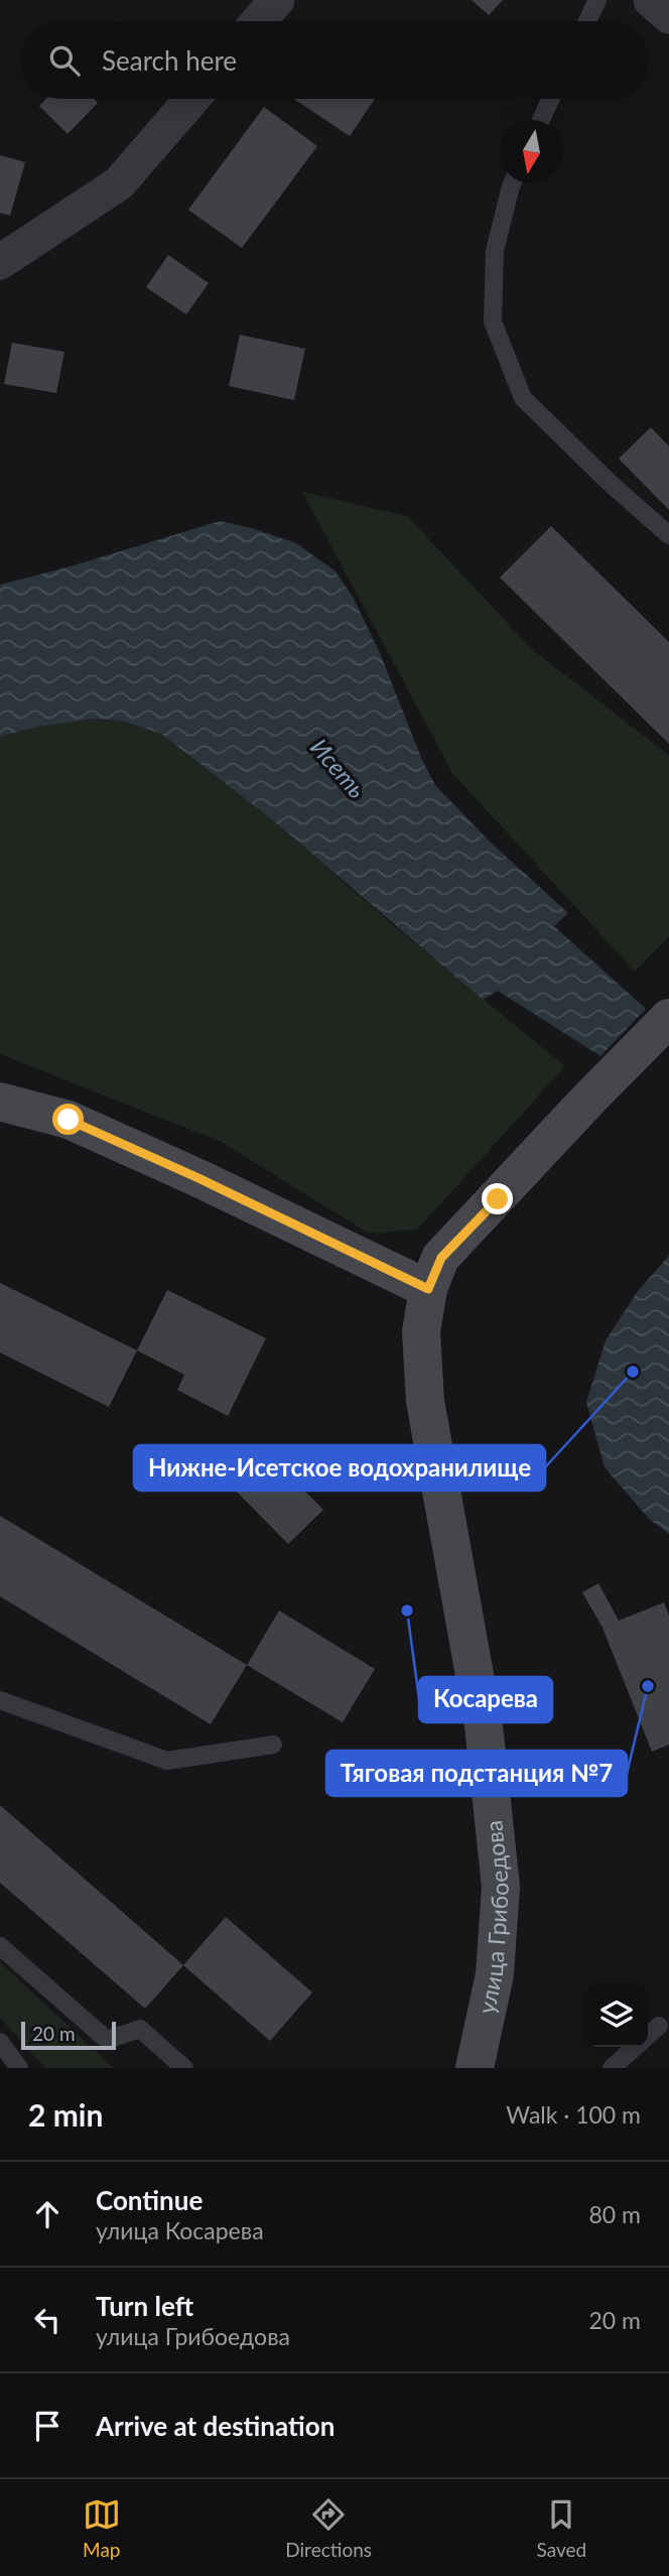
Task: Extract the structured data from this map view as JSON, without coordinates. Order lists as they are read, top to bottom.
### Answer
{
  "streets": {
    "main road": ["улица Грибоедова"]
  },
  "water": ["Исеть"],
  "places": ["Нижне-Исетское водохранилище", "Косарева", "Тяговая подстанция №7"],
  "scale_bar": "20 m",
  "north": "bottom",
  "page": {
    "search": "Search here",
    "scale": "20 m",
    "heading": ["2 min", "Walk · 100 m"],
    "list": [
      ["Continue", "улица Косарева", "80 m"],
      ["Turn left", "улица Грибоедова", "20 m"],
      "Arrive at destination"
    ],
    "nav": ["Map", "Directions", "Saved"]
  }
}
